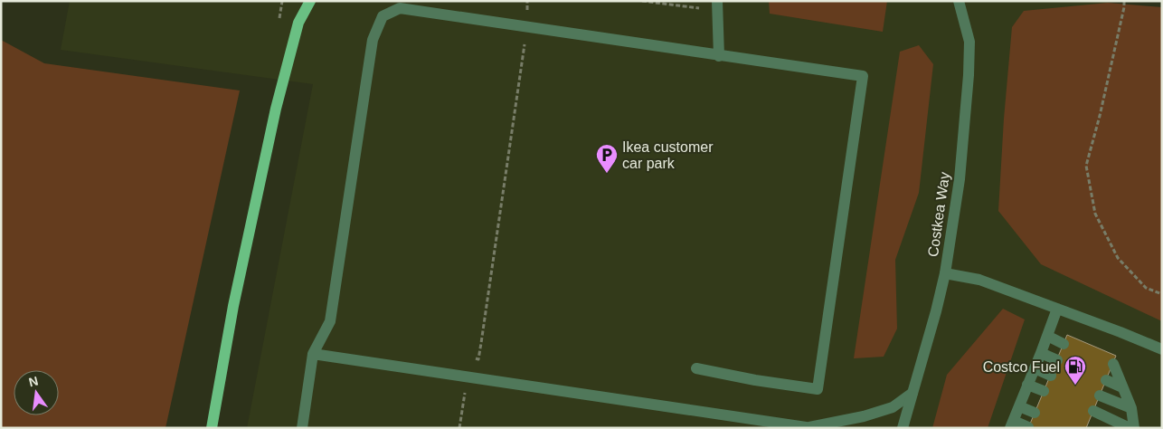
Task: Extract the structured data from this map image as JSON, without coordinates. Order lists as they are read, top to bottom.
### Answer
{
  "streets": {
    "street": ["Costkea Way"]
  },
  "places": {
    "parking": ["Ikea customer car park"],
    "fuel station": ["Costco Fuel"]
  },
  "north": "top"
}
